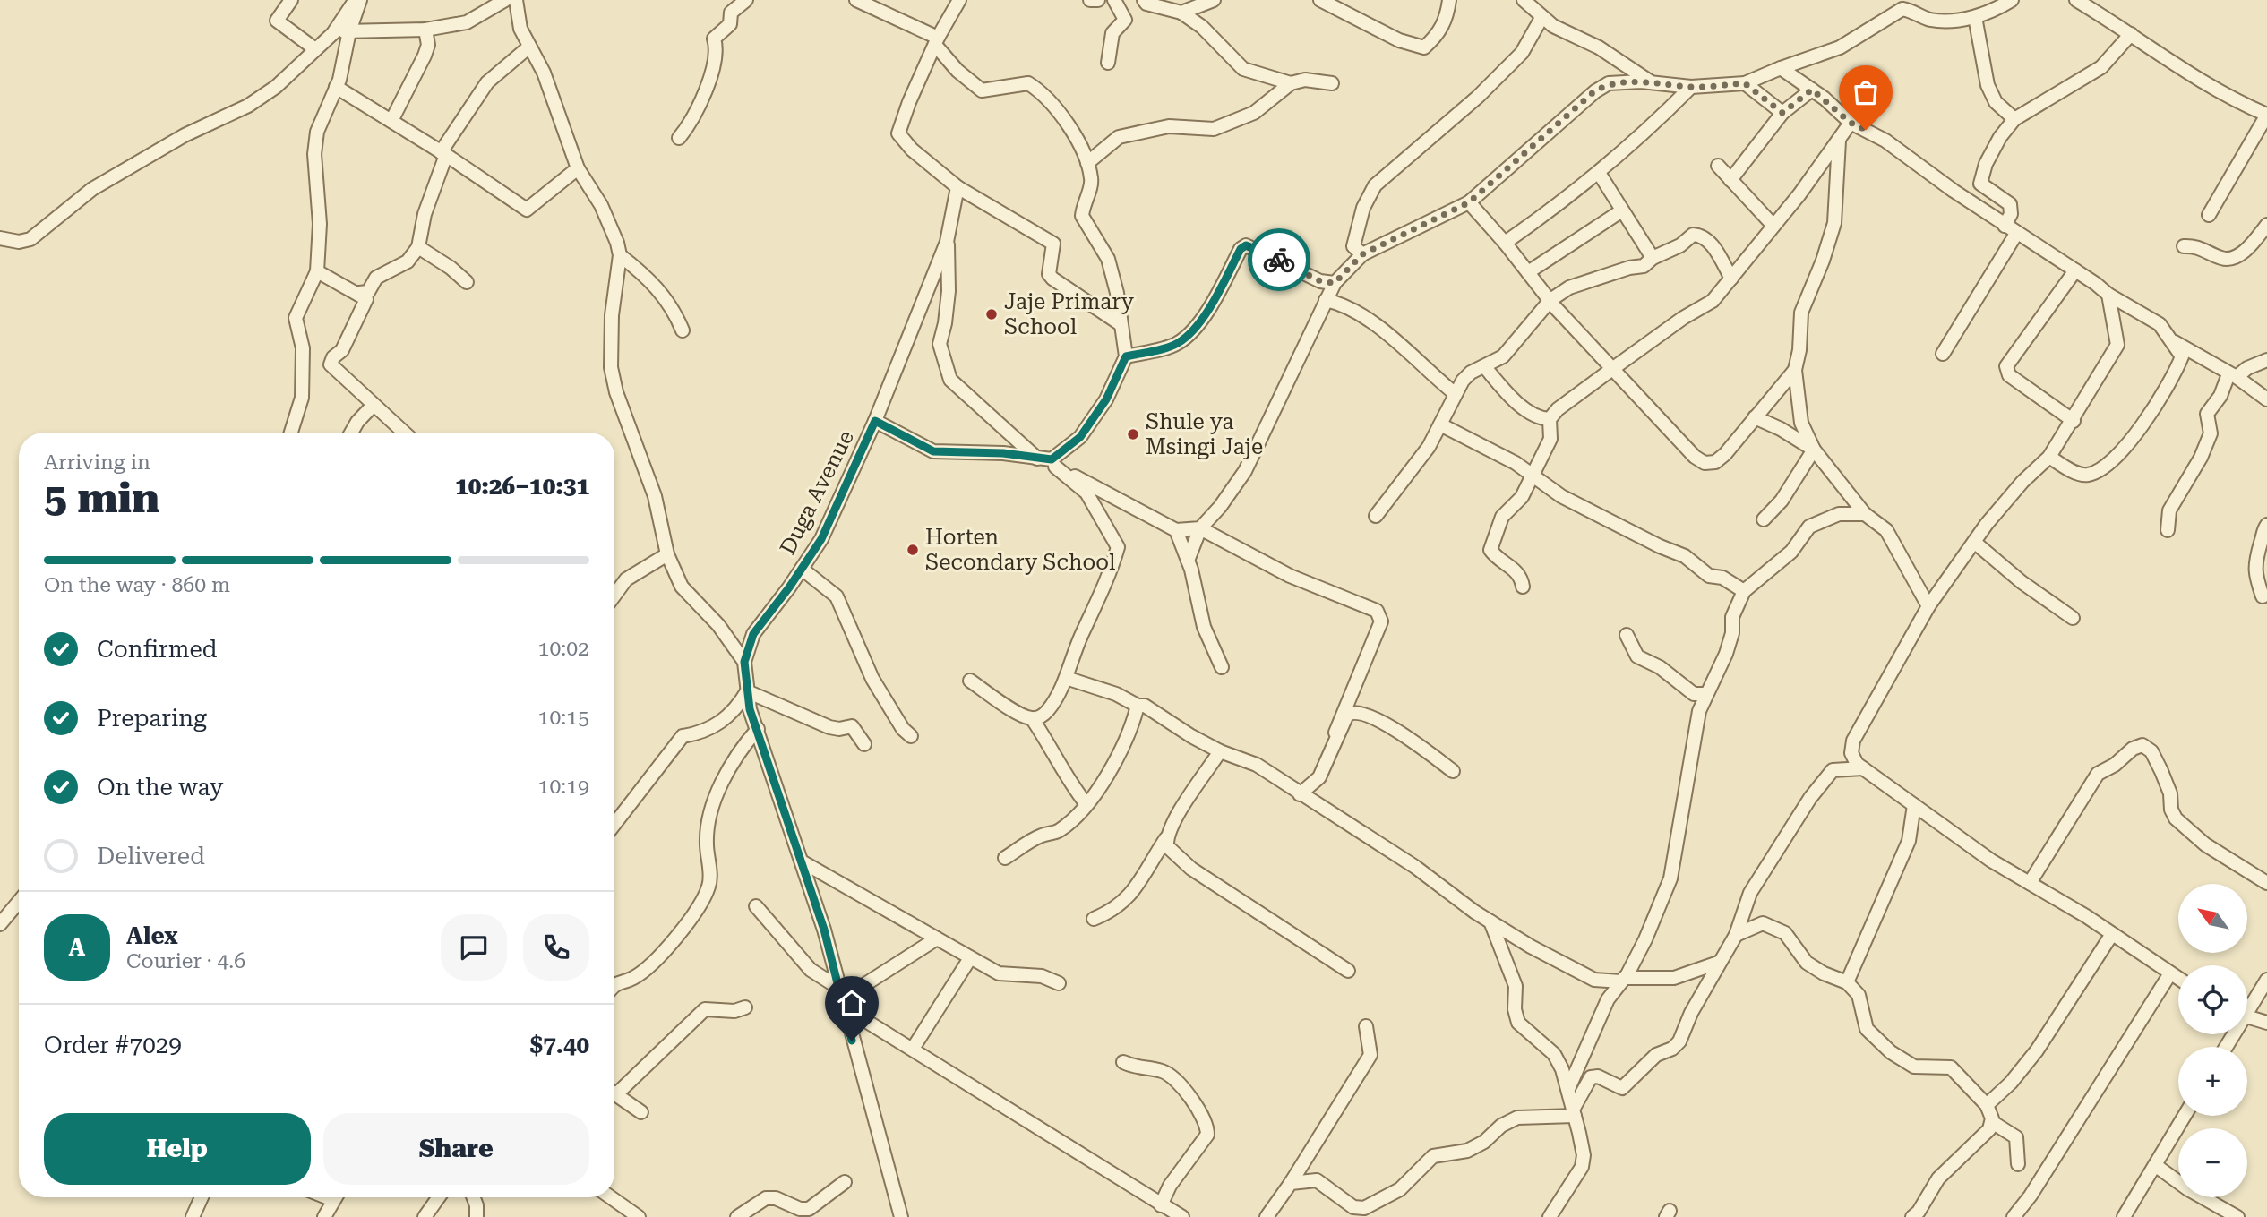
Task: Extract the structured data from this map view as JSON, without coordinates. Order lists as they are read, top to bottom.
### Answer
{
  "streets": {
    "street": ["Duga Avenue"]
  },
  "places": ["Jaje Primary School", "Shule ya Msingi Jaje", "Horten Secondary School"],
  "north": "top left",
  "page": {
    "heading": ["5 min", "Arriving in", "10:26–10:31"],
    "panel": [
      "Alex",
      "Courier · 4.6",
      "Order #7029",
      "$7.40"
    ],
    "bar": "On the way · 860 m",
    "list": [
      ["Confirmed", "10:02"],
      ["Preparing", "10:15"],
      ["On the way", "10:19"],
      "Delivered"
    ],
    "map_buttons": ["+", "−"],
    "round": "A",
    "buttons": ["Help", "Share"]
  }
}
